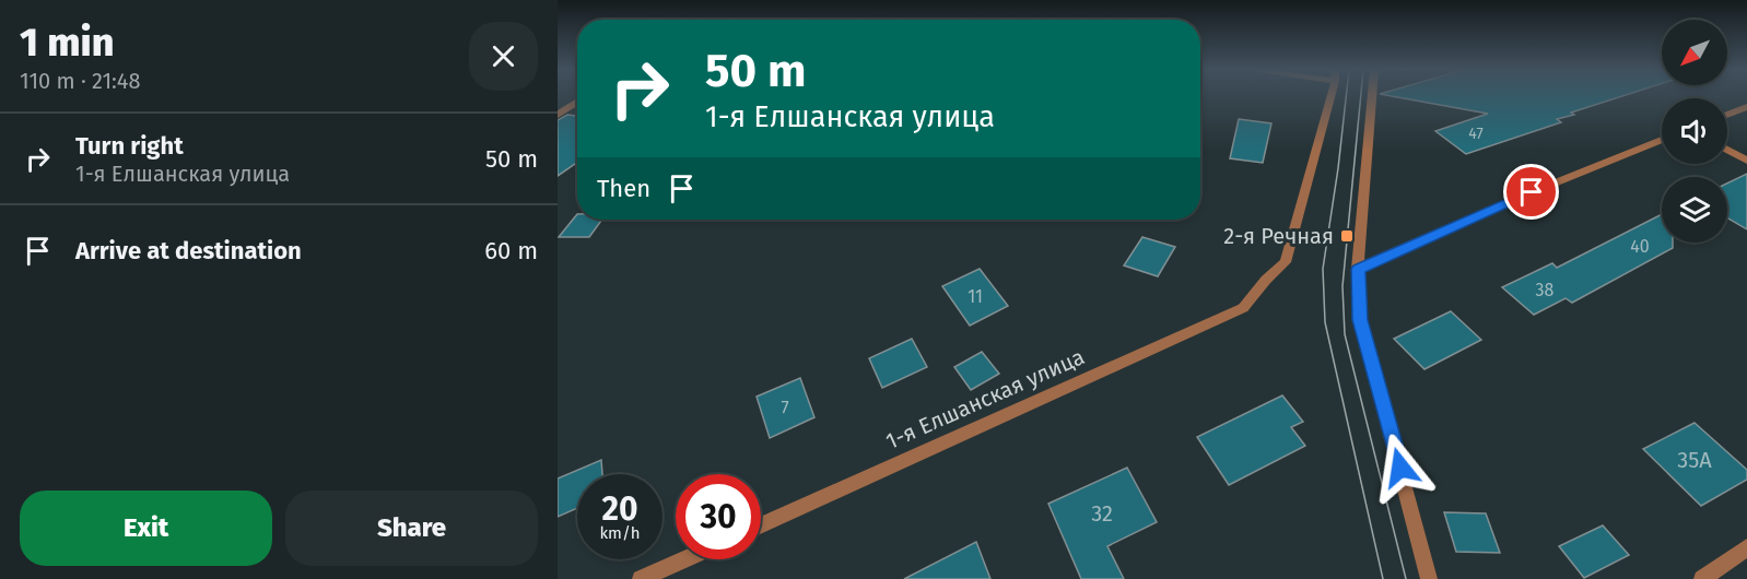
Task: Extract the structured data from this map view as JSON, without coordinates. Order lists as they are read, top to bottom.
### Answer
{
  "streets": {
    "street": ["1-я Елшанская улица"]
  },
  "places": {
    "transit": ["2-я Речная"]
  },
  "house_numbers": [
    "47",
    "40",
    "38",
    "11",
    "7",
    "35А",
    "32"
  ],
  "north": "bottom left",
  "page": {
    "heading": ["1 min", "110 m · 21:48"],
    "turn": ["50 m", "1-я Елшанская улица"],
    "list": [
      {
        "name": "Turn right",
        "note": "1-я Елшанская улица",
        "value": "50 m"
      },
      {
        "name": "Arrive at destination",
        "value": "60 m"
      }
    ],
    "then": "Then",
    "speed": "20 km/h",
    "limit": "30",
    "buttons": ["Exit", "Share"]
  }
}
